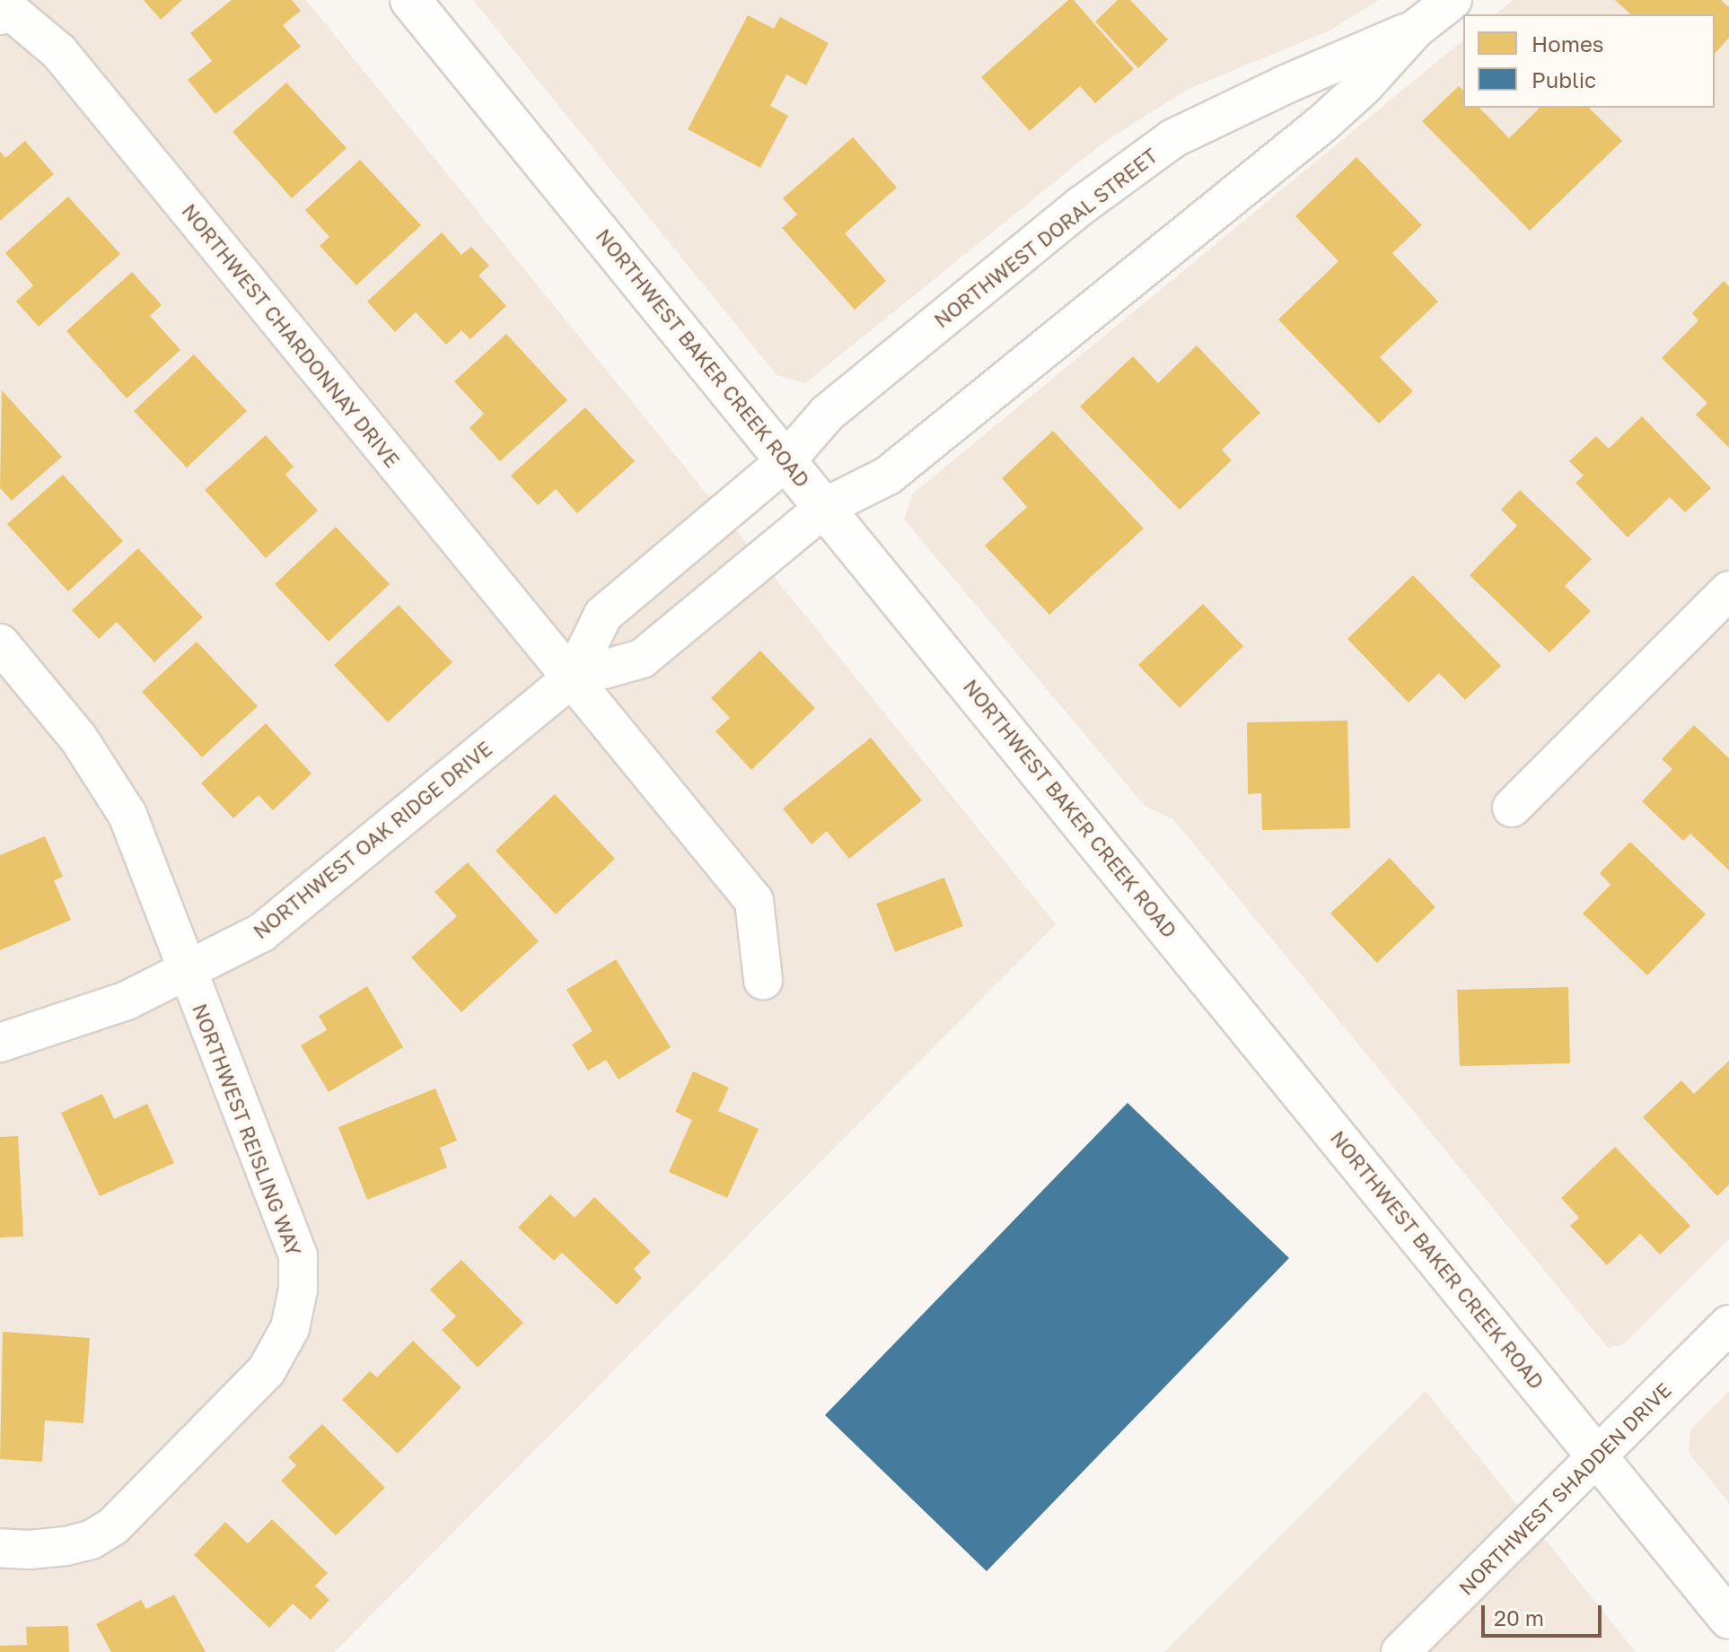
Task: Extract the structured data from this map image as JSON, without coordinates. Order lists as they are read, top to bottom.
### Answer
{
  "streets": {
    "main road": ["NORTHWEST BAKER CREEK ROAD"],
    "street": [
      "NORTHWEST DORAL STREET",
      "NORTHWEST CHARDONNAY DRIVE",
      "NORTHWEST OAK RIDGE DRIVE",
      "NORTHWEST REISLING WAY",
      "NORTHWEST SHADDEN DRIVE"
    ]
  },
  "crossings": [
    ["NORTHWEST DORAL STREET", "NORTHWEST BAKER CREEK ROAD"],
    ["NORTHWEST DORAL STREET", "NORTHWEST OAK RIDGE DRIVE"],
    ["NORTHWEST CHARDONNAY DRIVE", "NORTHWEST OAK RIDGE DRIVE"],
    ["NORTHWEST BAKER CREEK ROAD", "NORTHWEST OAK RIDGE DRIVE"],
    ["NORTHWEST BAKER CREEK ROAD", "NORTHWEST SHADDEN DRIVE"],
    ["NORTHWEST OAK RIDGE DRIVE", "NORTHWEST REISLING WAY"]
  ],
  "legend": ["Homes", "Public"],
  "scale_bar": "20 m"
}
